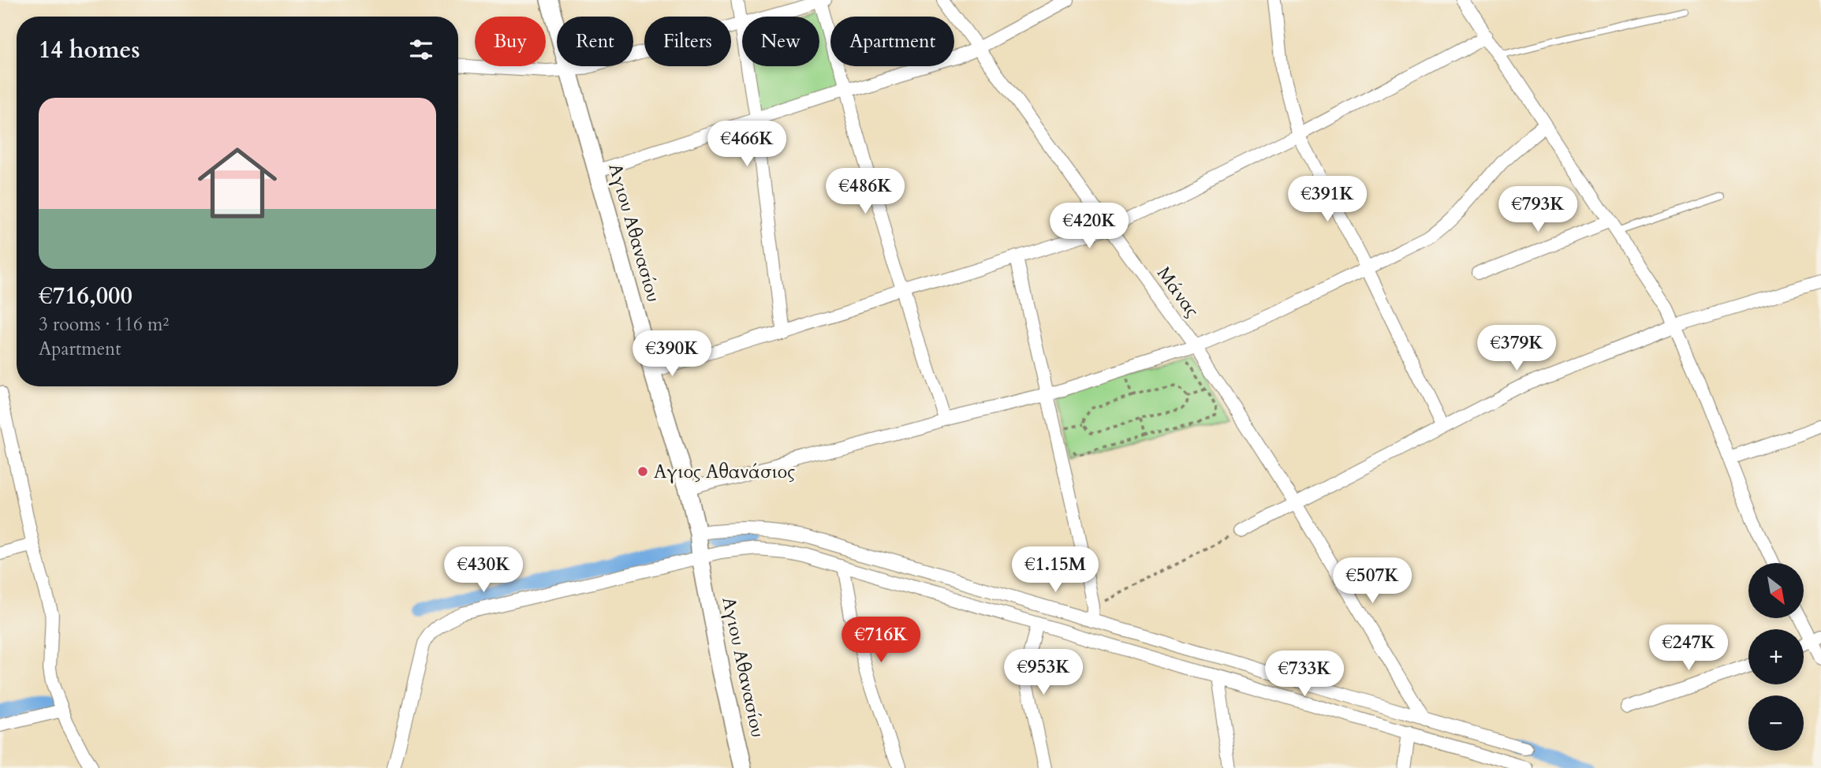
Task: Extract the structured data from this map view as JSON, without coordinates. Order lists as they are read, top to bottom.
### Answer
{
  "streets": {
    "main road": ["Αγιου Αθανασίου"],
    "street": ["Μάνας"]
  },
  "places": ["Αγιος Αθανάσιος"],
  "north": "bottom right",
  "page": {
    "chip": [
      "Buy",
      "Rent",
      "Filters",
      "New",
      "Apartment"
    ],
    "heading": "14 homes",
    "list": [
      {
        "name": "€716,000",
        "note": "3 rooms · 116 m² · Apartment"
      }
    ],
    "price": [
      "€466K",
      "€486K",
      "€391K",
      "€793K",
      "€420K",
      "€379K",
      "€390K",
      "€430K",
      "€1.15M",
      "€507K",
      "€716K",
      "€247K",
      "€953K",
      "€733K"
    ],
    "map_buttons": ["+", "−"]
  }
}
